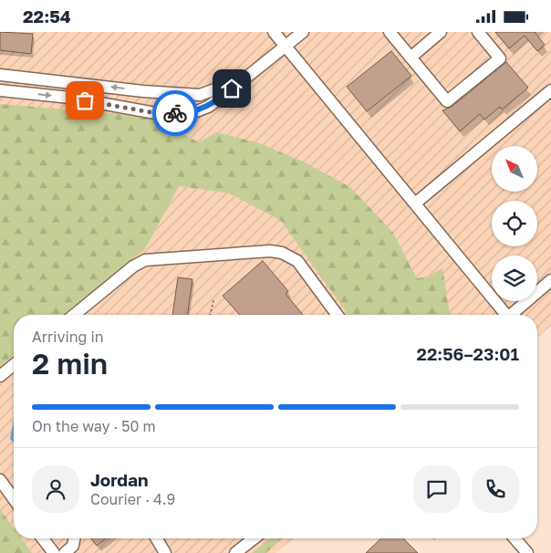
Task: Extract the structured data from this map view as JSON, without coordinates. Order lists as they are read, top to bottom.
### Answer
{
  "north": "top left",
  "page": {
    "status": "22:54",
    "heading": ["2 min", "Arriving in", "22:56–23:01"],
    "panel": ["Jordan", "Courier · 4.9"],
    "bar": "On the way · 50 m"
  }
}
